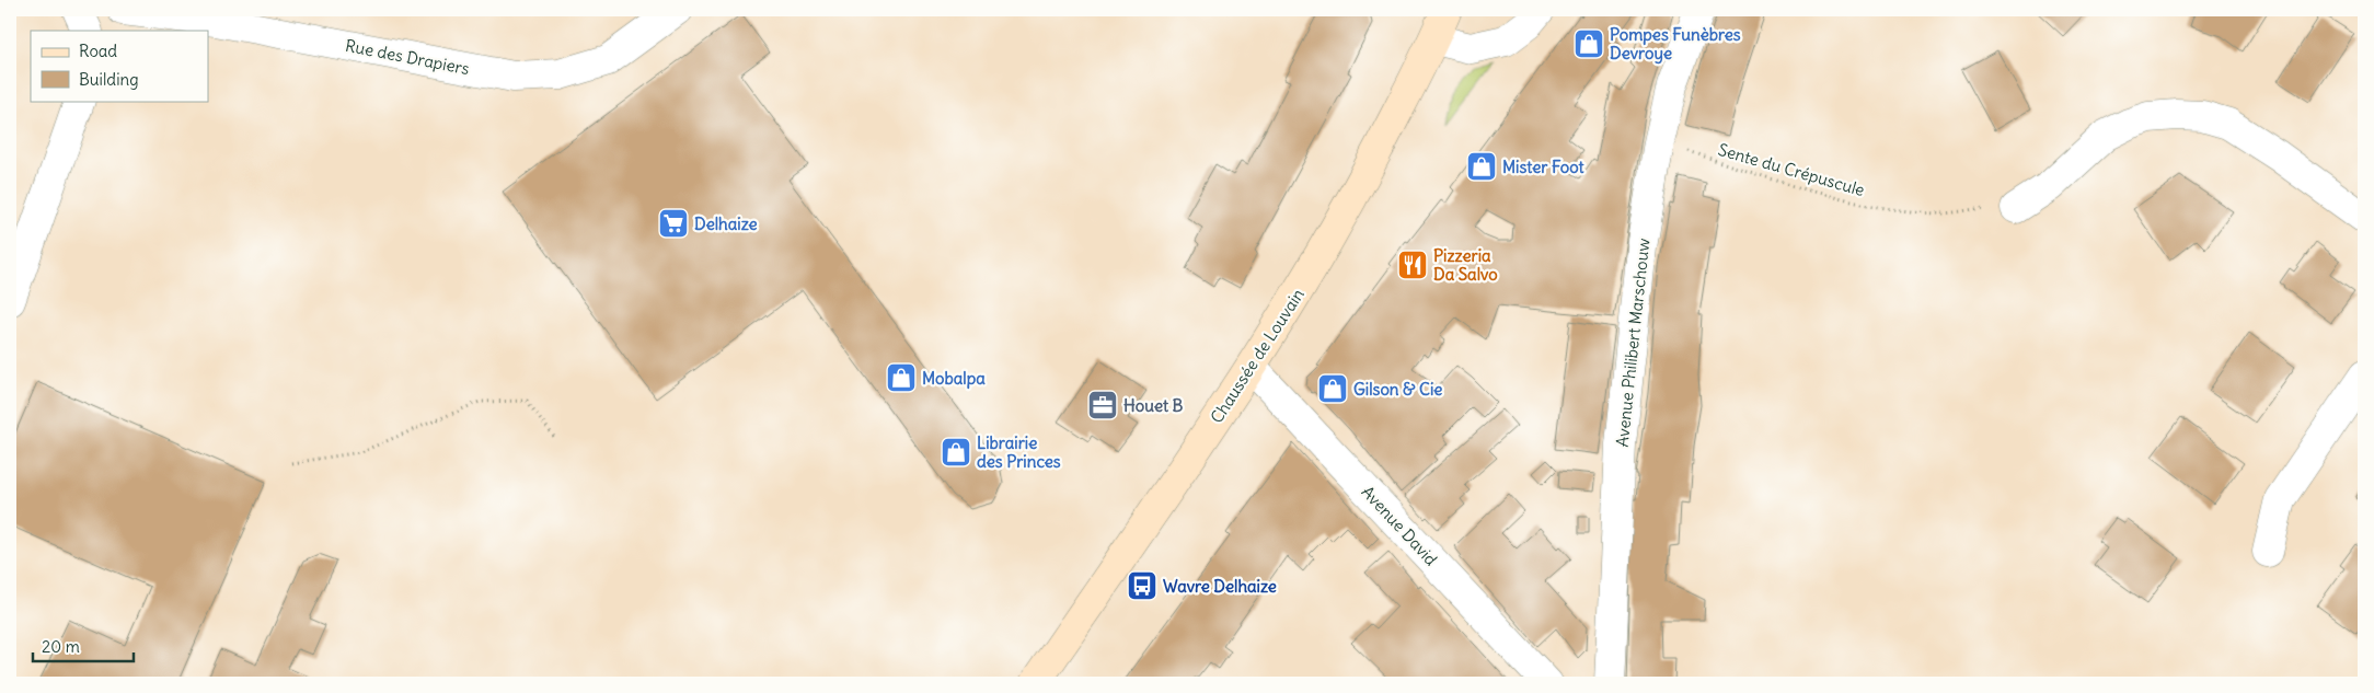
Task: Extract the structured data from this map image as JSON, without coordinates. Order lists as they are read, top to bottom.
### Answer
{
  "streets": {
    "main road": ["Chaussée de Louvain"],
    "street": ["Rue des Drapiers", "Avenue Philibert Marschouw", "Avenue David"],
    "path": ["Sente du Crépuscule"]
  },
  "crossings": [
    ["Sente du Crépuscule", "Avenue Philibert Marschouw"],
    ["Chaussée de Louvain", "Avenue David"]
  ],
  "places": {
    "shop": [
      "Pompes Funèbres Devroye",
      "Mister Foot",
      "Mobalpa",
      "Gilson & Cie",
      "Librairie des Princes"
    ],
    "supermarket": ["Delhaize"],
    "restaurant": ["Pizzeria Da Salvo"],
    "office": ["Houet B"],
    "bus stop": ["Wavre Delhaize"]
  },
  "legend": ["Road", "Building"],
  "scale_bar": "20 m"
}
